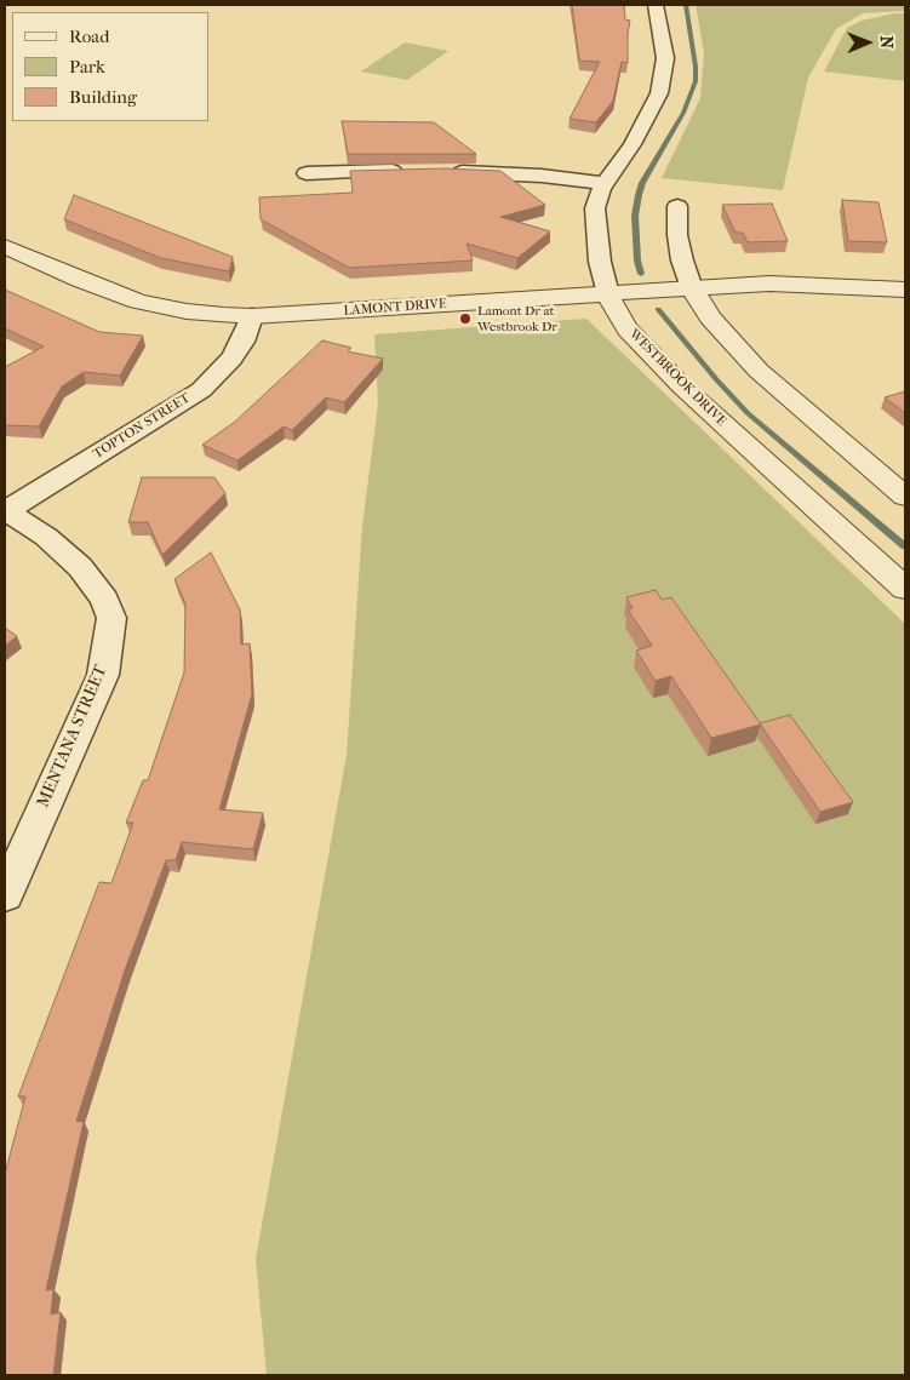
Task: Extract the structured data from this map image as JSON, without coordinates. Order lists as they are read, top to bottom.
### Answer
{
  "streets": {
    "street": [
      "LAMONT DRIVE",
      "WESTBROOK DRIVE",
      "TOPTON STREET",
      "MENTANA STREET"
    ]
  },
  "crossings": [
    ["LAMONT DRIVE", "WESTBROOK DRIVE"],
    ["LAMONT DRIVE", "TOPTON STREET"],
    ["TOPTON STREET", "MENTANA STREET"]
  ],
  "places": ["Lamont Dr at Westbrook Dr"],
  "legend": ["Road", "Park", "Building"],
  "north": "right"
}
